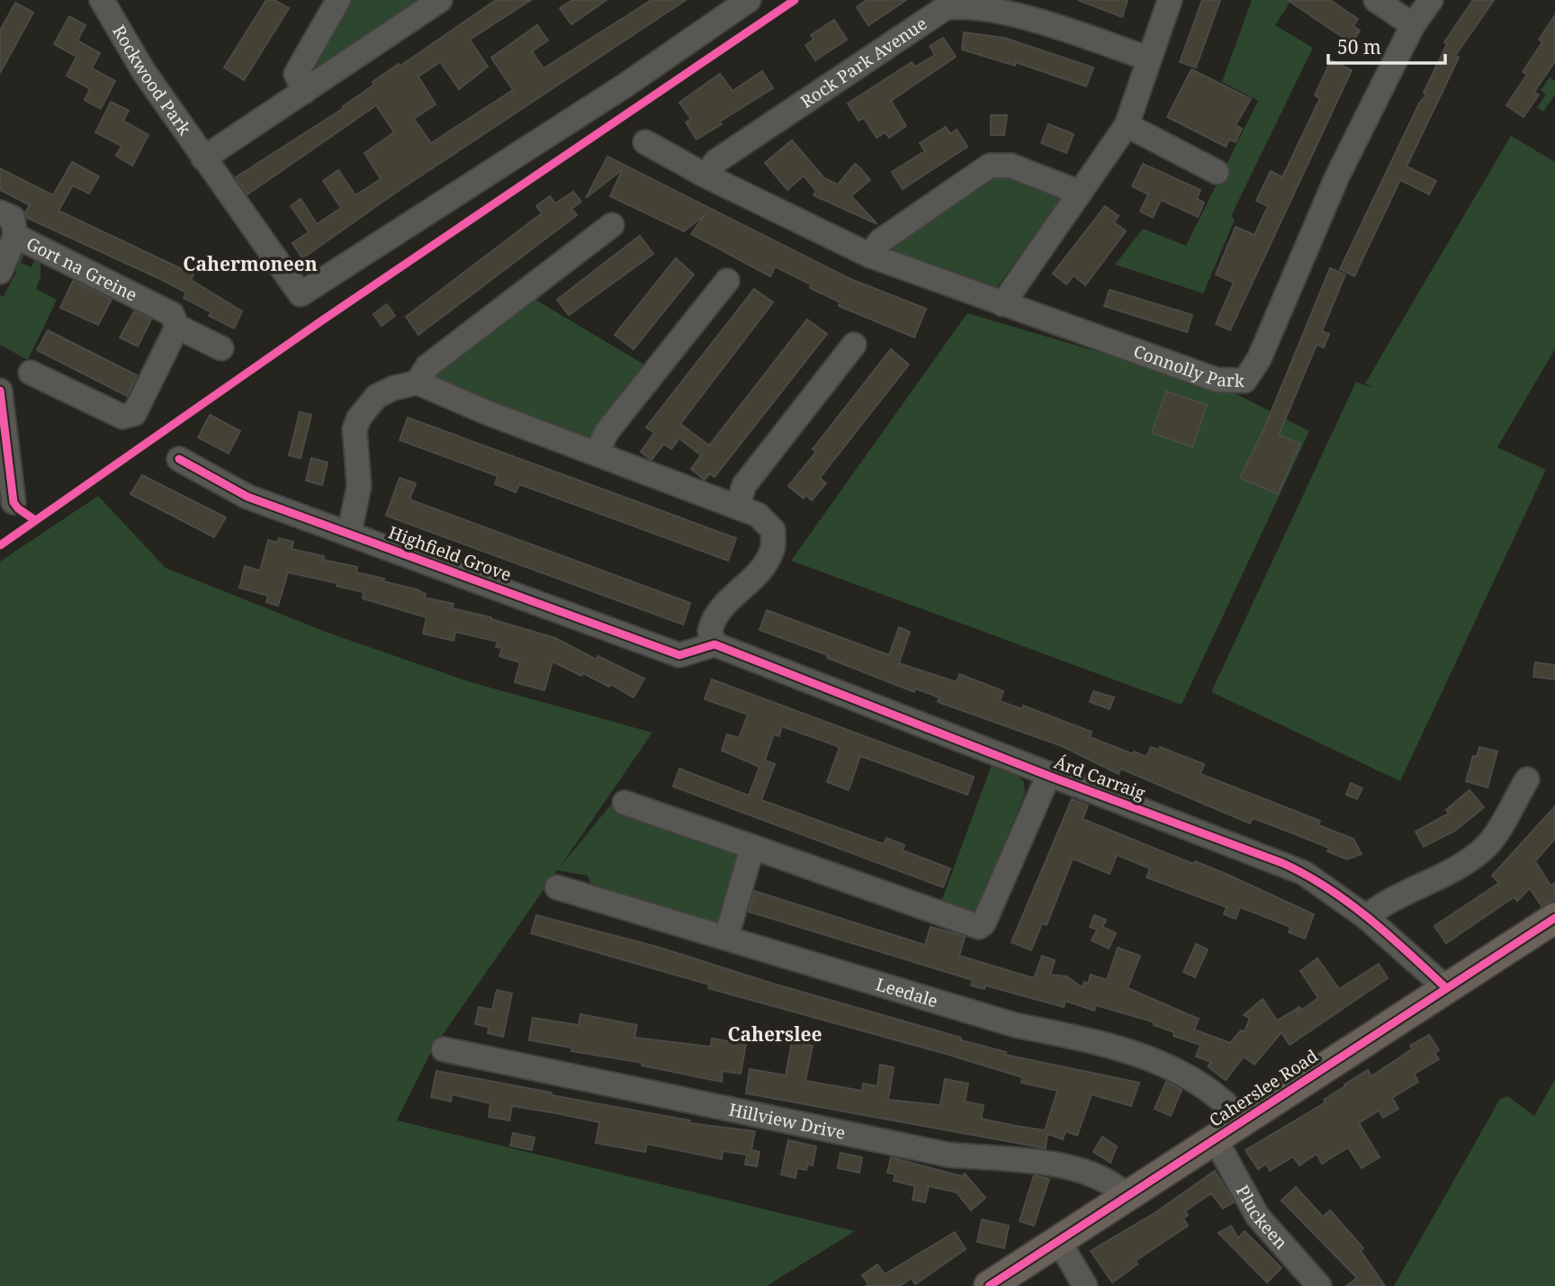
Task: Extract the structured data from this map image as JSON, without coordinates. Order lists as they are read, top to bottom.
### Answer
{
  "streets": {
    "main road": ["Caherslee Road"],
    "street": [
      "Rock Park Avenue",
      "Rockwood Park",
      "Gort na Greine",
      "Connolly Park",
      "Highfield Grove",
      "Árd Carraig",
      "Leedale",
      "Hillview Drive",
      "Pluckeen"
    ]
  },
  "crossings": [
    ["Highfield Grove", "Árd Carraig"],
    ["Árd Carraig", "Caherslee Road"],
    ["Leedale", "Caherslee Road"],
    ["Caherslee Road", "Hillview Drive"],
    ["Caherslee Road", "Pluckeen"]
  ],
  "districts": ["Cahermoneen", "Caherslee"],
  "scale_bar": "50 m"
}
